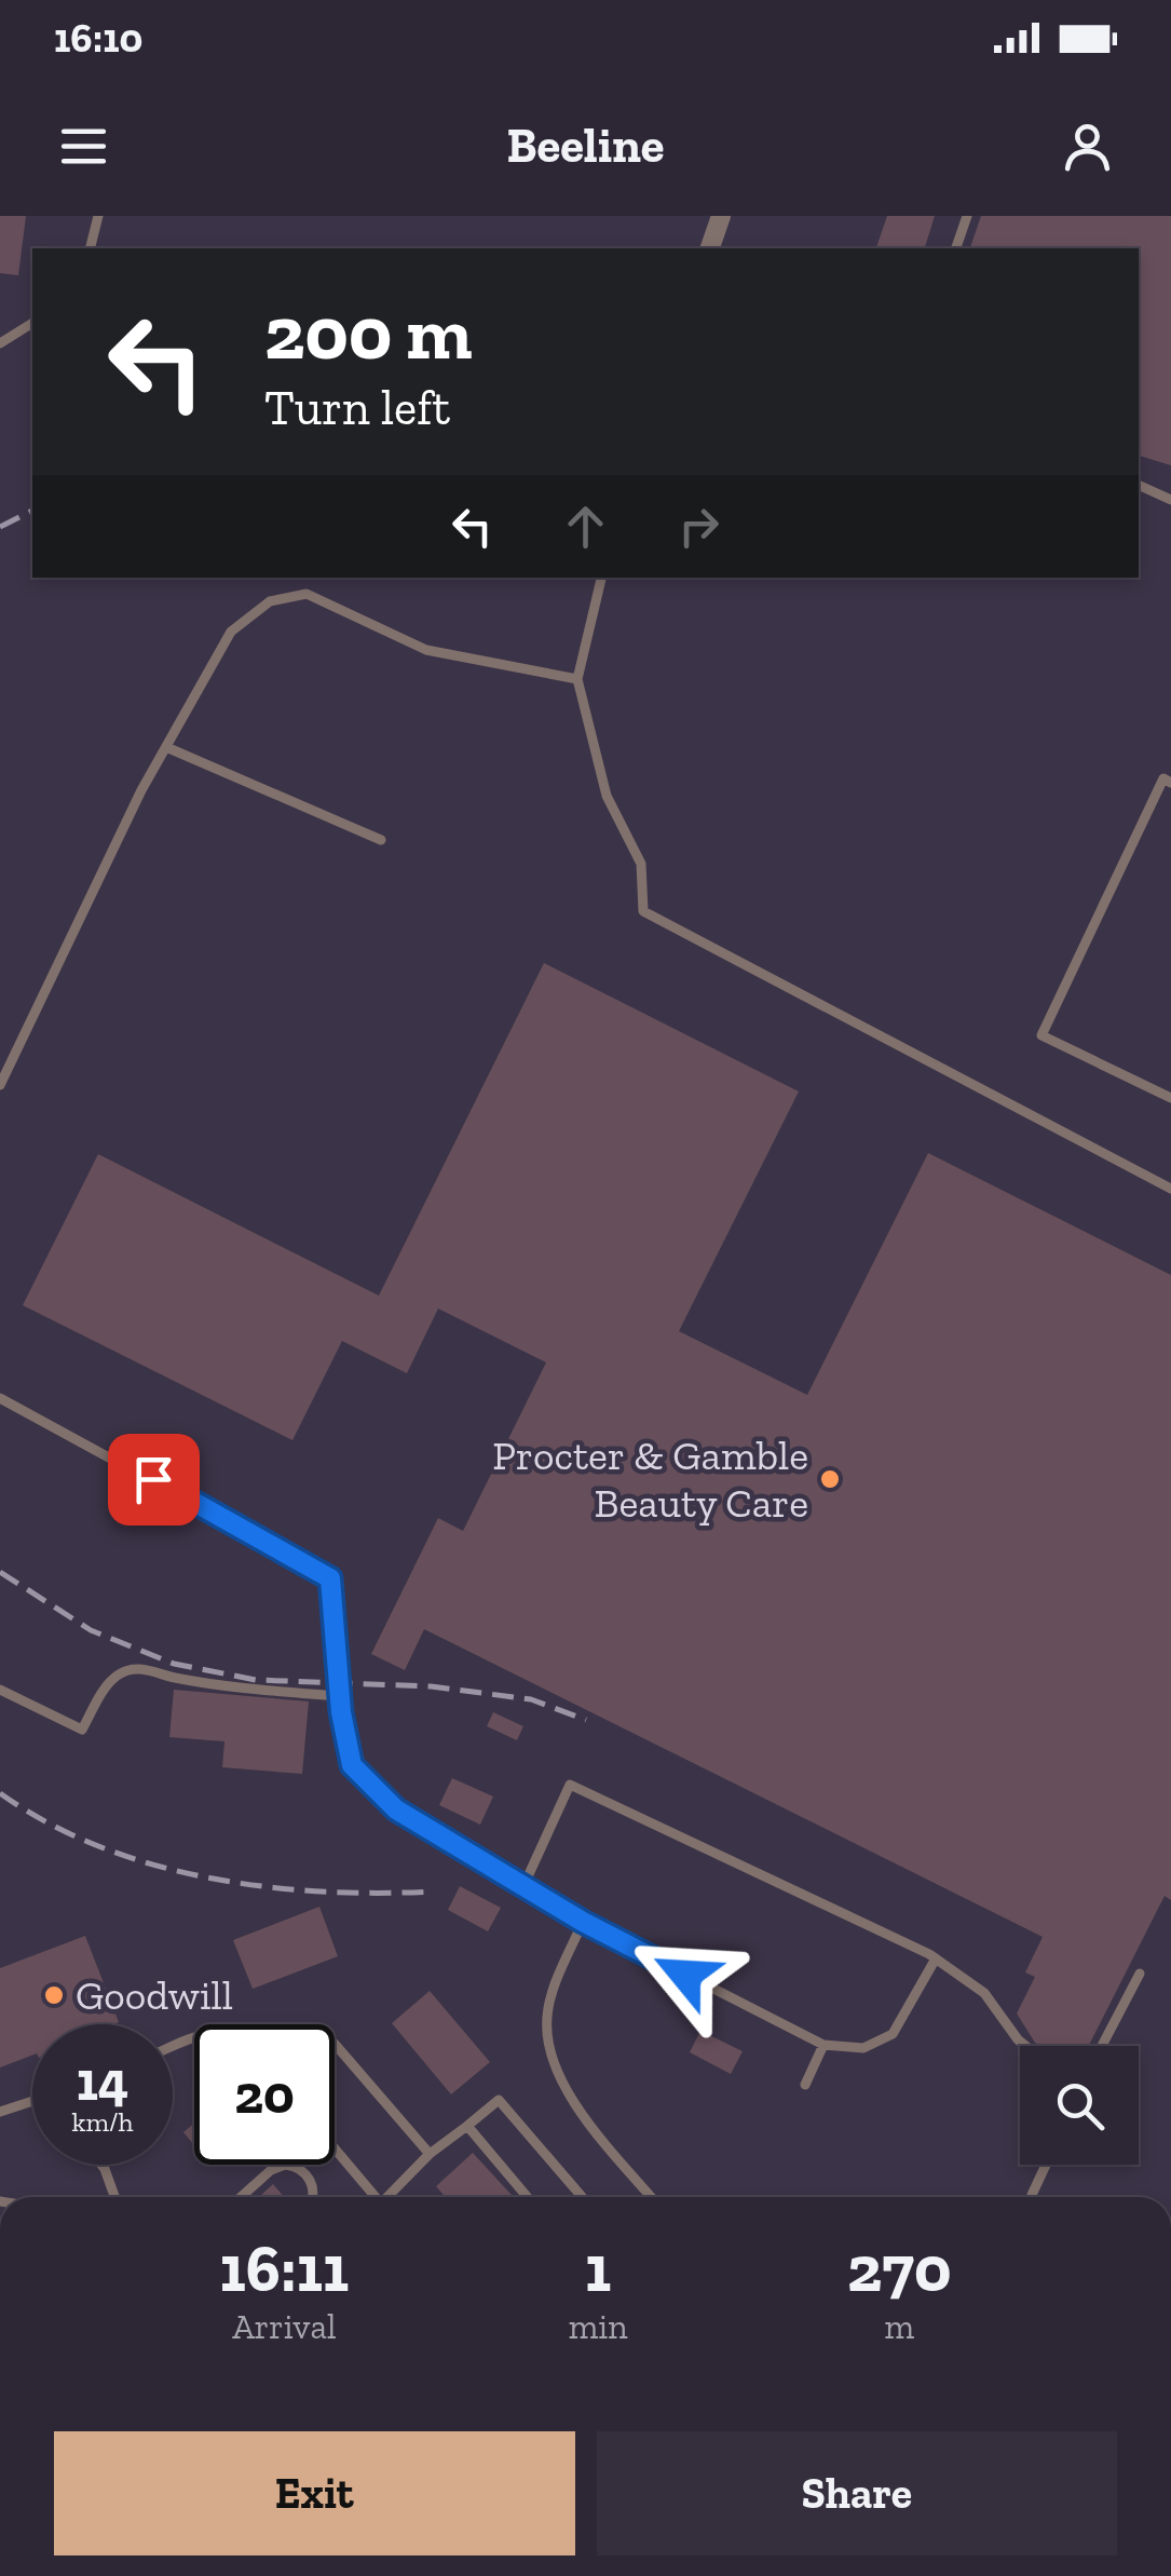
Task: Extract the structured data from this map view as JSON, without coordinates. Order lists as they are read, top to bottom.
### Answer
{
  "places": ["Procter & Gamble Beauty Care", "Goodwill"],
  "page": {
    "status": "16:10",
    "header": "Beeline",
    "turn": ["200 m", "Turn left"],
    "speed": "14 km/h",
    "limit": "20",
    "eta": [
      "16:11",
      "Arrival",
      "1",
      "min",
      "270",
      "m"
    ],
    "buttons": ["Exit", "Share"]
  }
}
